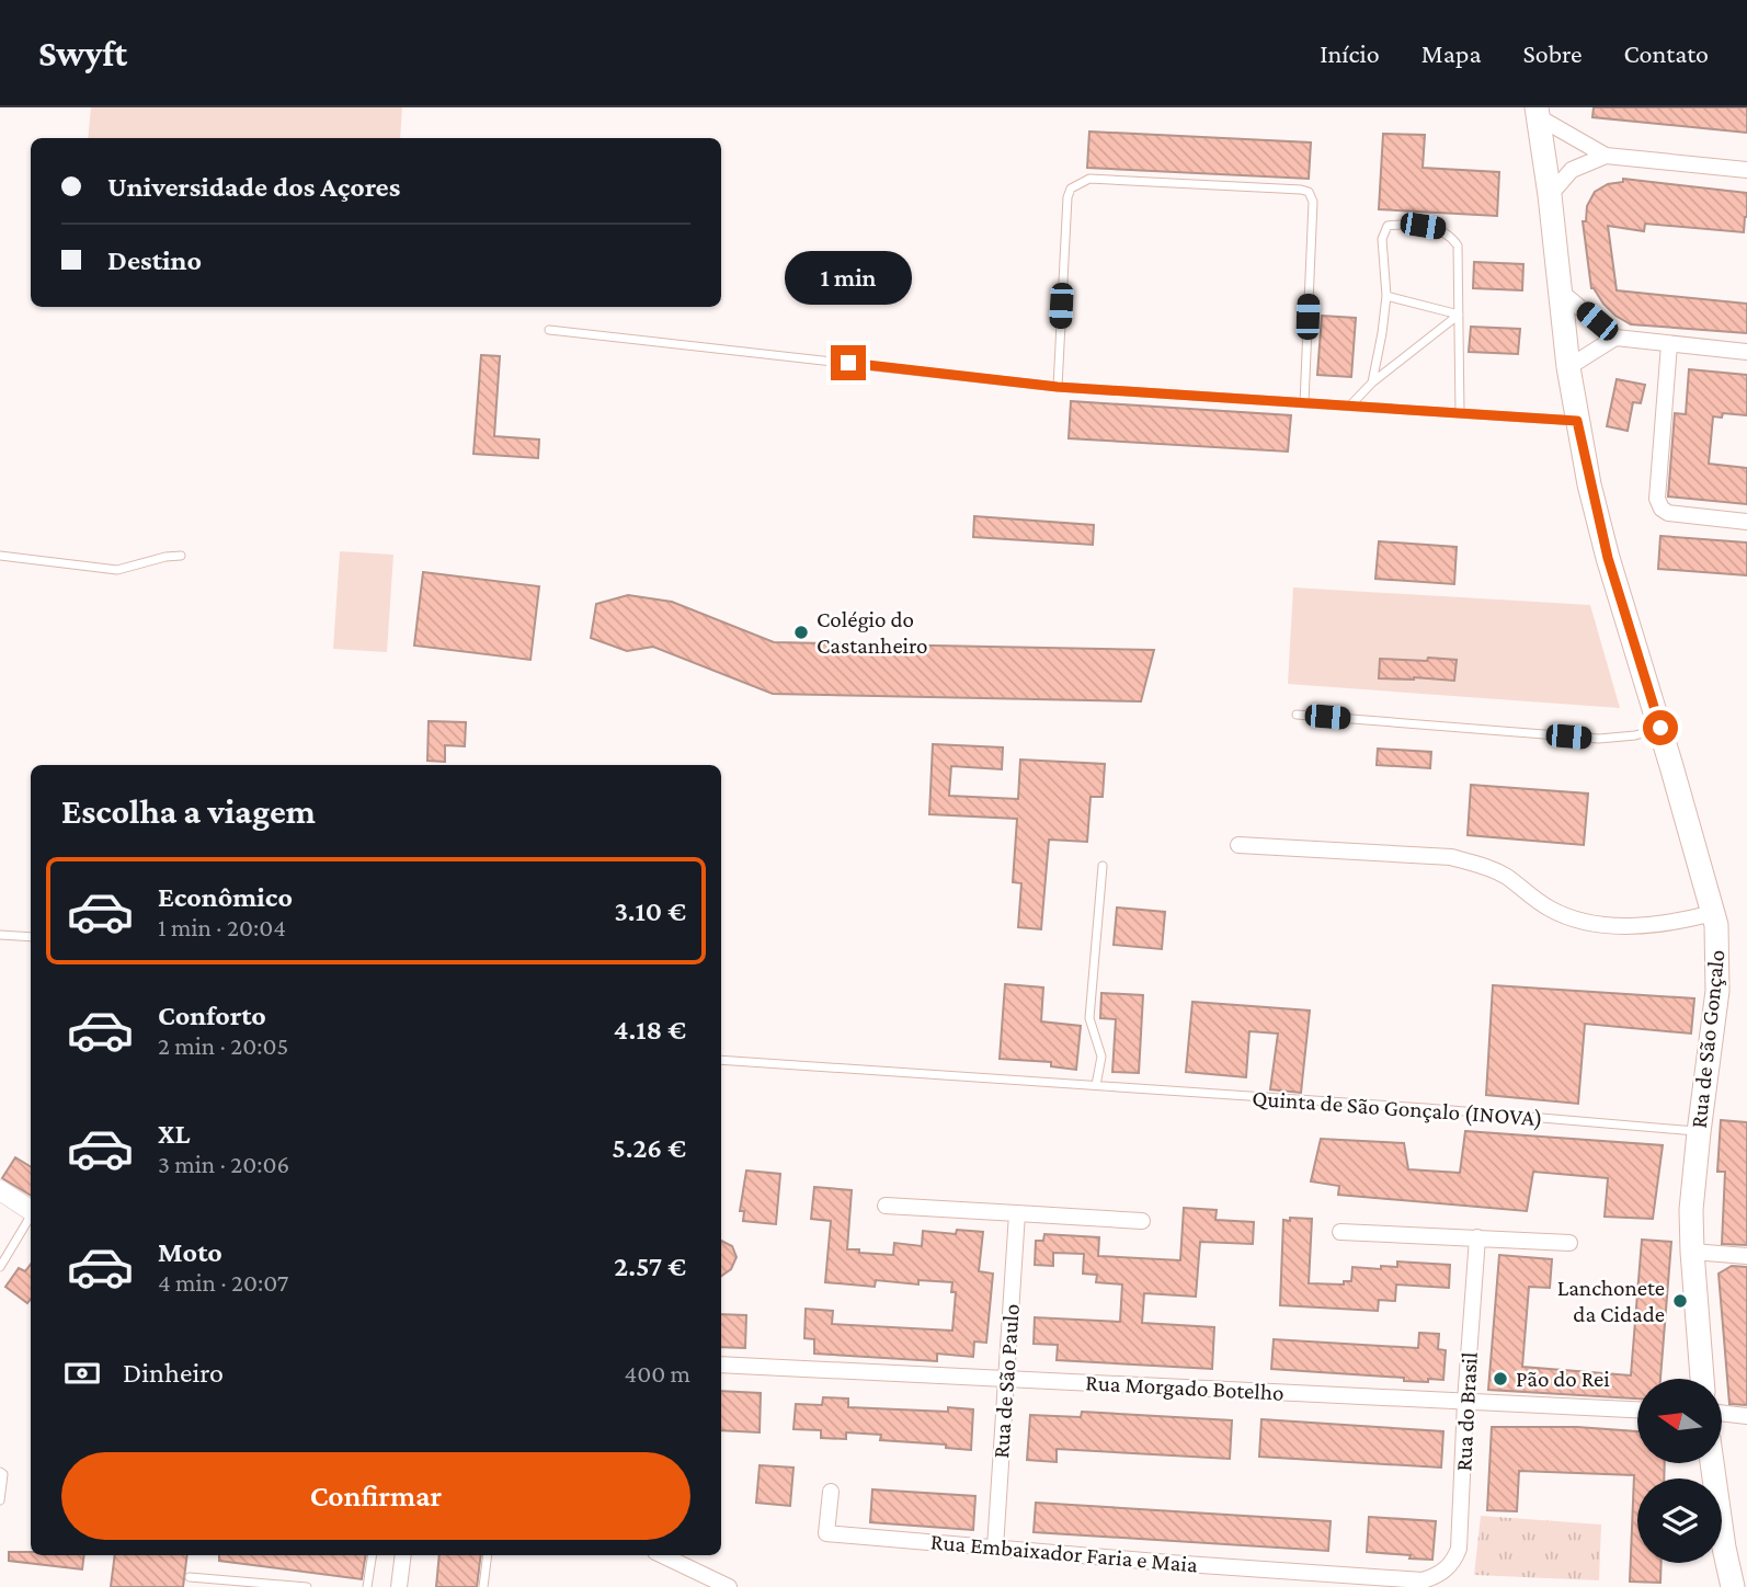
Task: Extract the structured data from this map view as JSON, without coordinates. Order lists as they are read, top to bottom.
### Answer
{
  "streets": {
    "main road": ["Rua de São Gonçalo"],
    "street": [
      "Rua de São Paulo",
      "Rua Morgado Botelho",
      "Rua do Brasil",
      "Rua Embaixador Faria e Maia"
    ],
    "lane": ["Quinta de São Gonçalo (INOVA)"]
  },
  "crossings": [
    ["Rua de São Gonçalo", "Quinta de São Gonçalo (INOVA)"],
    ["Rua de São Paulo", "Rua Morgado Botelho"],
    ["Rua de São Paulo", "Rua Embaixador Faria e Maia"],
    ["Rua Morgado Botelho", "Rua do Brasil"],
    ["Rua do Brasil", "Rua Embaixador Faria e Maia"]
  ],
  "places": ["Colégio do Castanheiro", "Lanchonete da Cidade", "Pão do Rei"],
  "north": "left",
  "page": {
    "header": "Swyft",
    "nav": [
      "Início",
      "Mapa",
      "Sobre",
      "Contato"
    ],
    "banner": ["Universidade dos Açores", "Destino"],
    "bubble": "1 min",
    "heading": "Escolha a viagem",
    "list": [
      {
        "name": "Econômico",
        "note": "1 min · 20:04",
        "value": "3.10 €"
      },
      {
        "name": "Conforto",
        "note": "2 min · 20:05",
        "value": "4.18 €"
      },
      {
        "name": "XL",
        "note": "3 min · 20:06",
        "value": "5.26 €"
      },
      {
        "name": "Moto",
        "note": "4 min · 20:07",
        "value": "2.57 €"
      }
    ],
    "pay": ["Dinheiro", "400 m"],
    "buttons": "Confirmar"
  }
}
